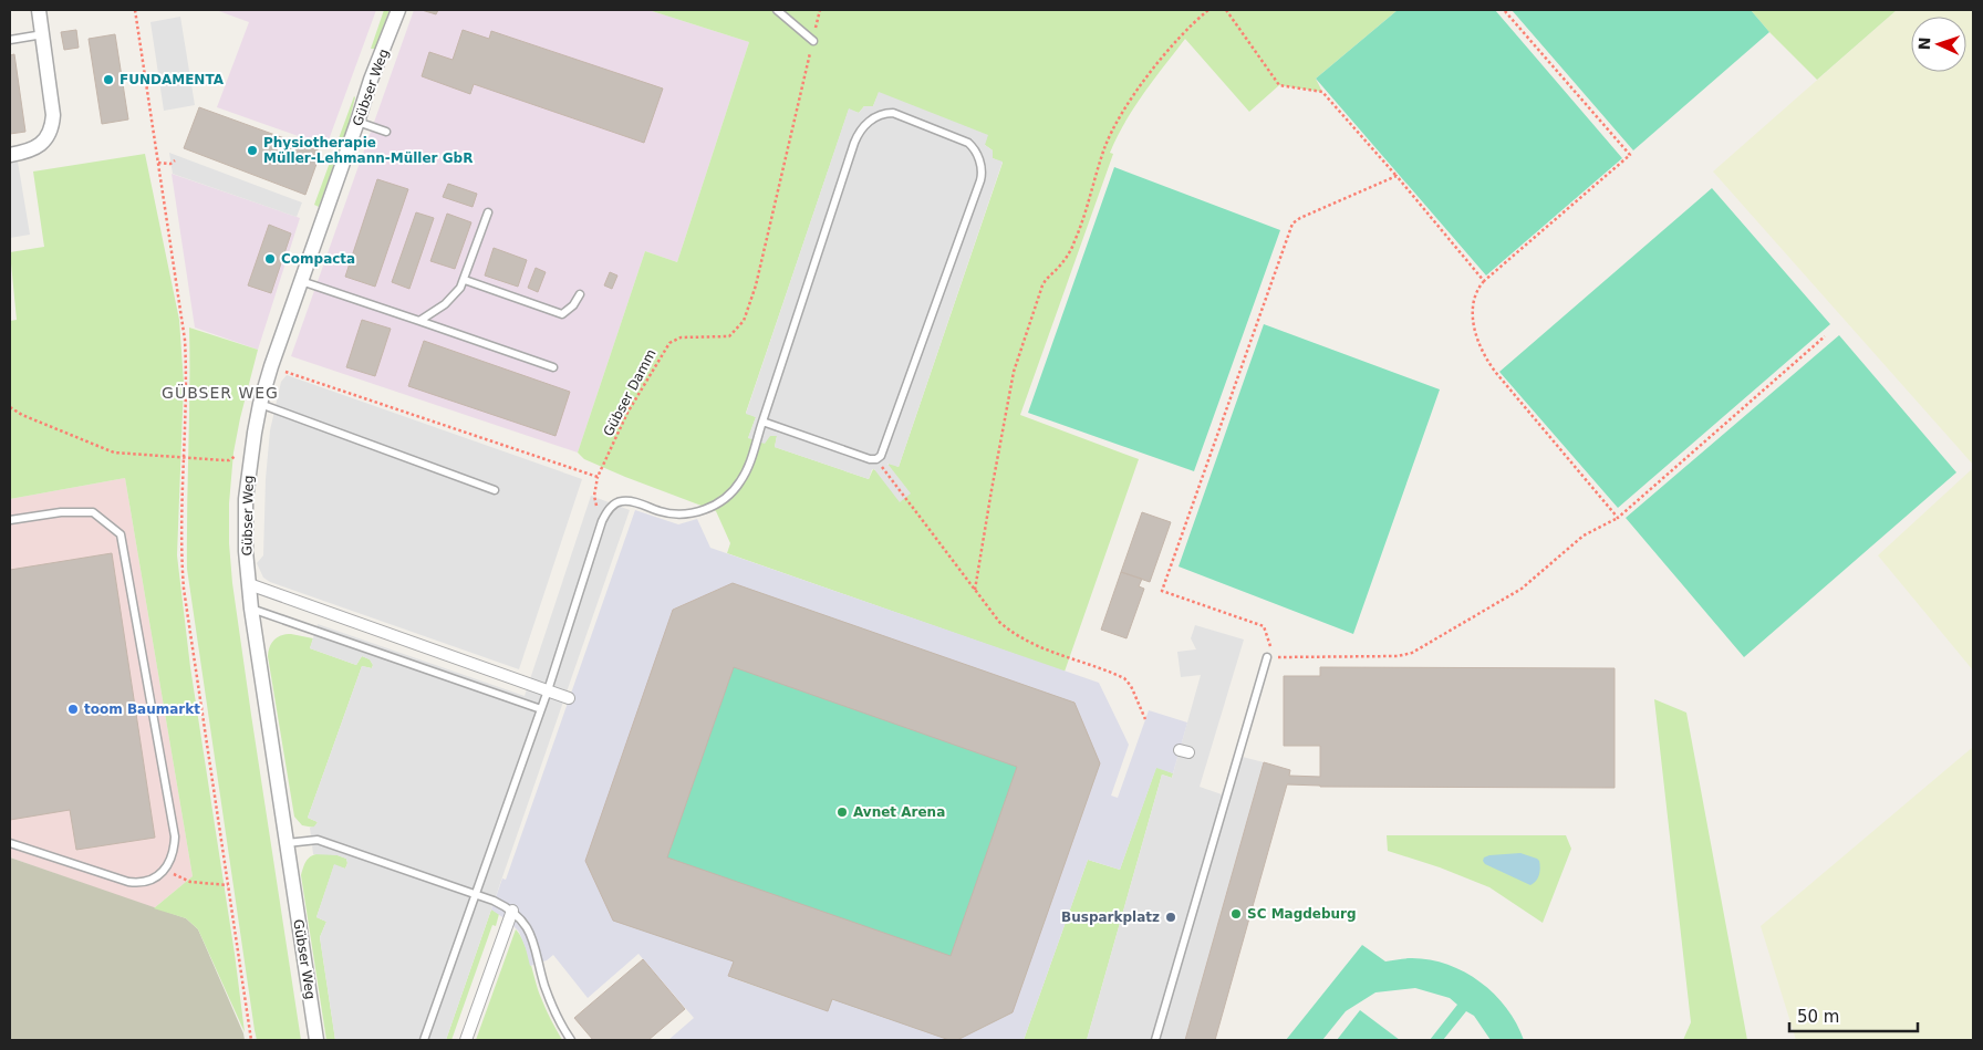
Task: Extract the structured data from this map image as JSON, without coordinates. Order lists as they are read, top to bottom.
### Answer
{
  "streets": {
    "street": ["Gübser Weg"],
    "path": ["Gübser Damm"]
  },
  "districts": ["GÜBSER WEG"],
  "places": [
    "FUNDAMENTA",
    "Physiotherapie Müller-Lehmann-Müller GbR",
    "Compacta",
    "toom Baumarkt",
    "Avnet Arena",
    "SC Magdeburg",
    "Busparkplatz"
  ],
  "scale_bar": "50 m",
  "north": "left"
}
